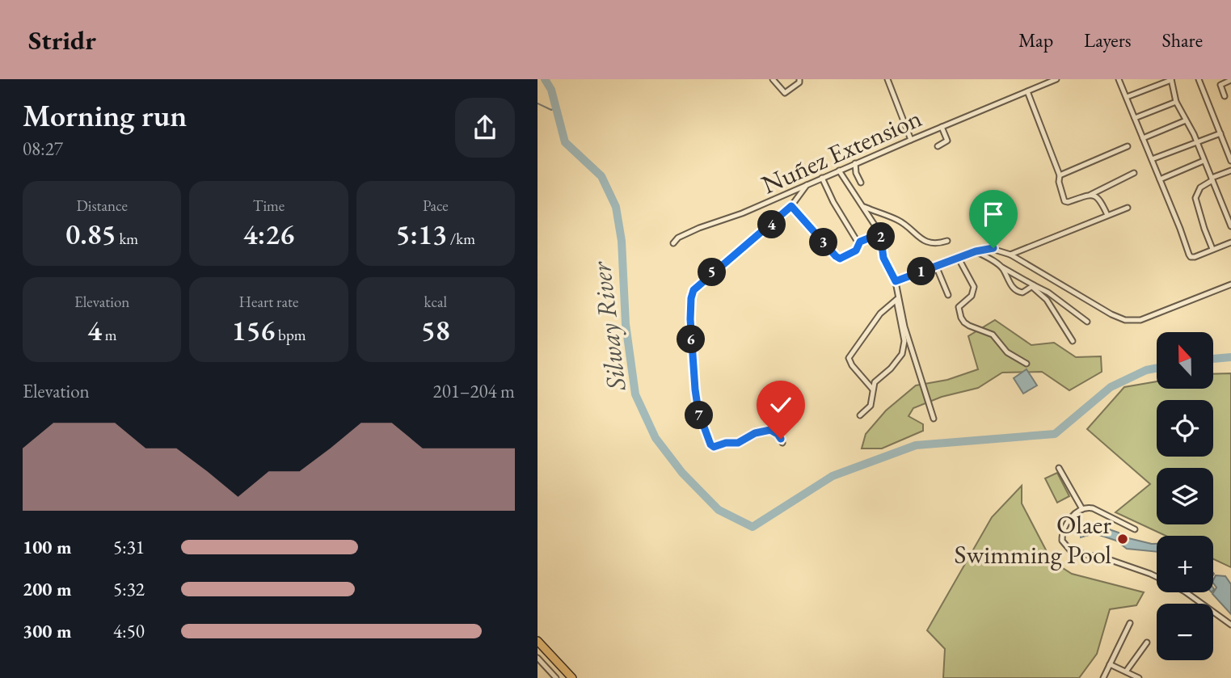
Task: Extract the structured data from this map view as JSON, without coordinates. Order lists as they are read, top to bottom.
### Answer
{
  "streets": {
    "street": ["Nuñez Extension"]
  },
  "water": ["Silway River"],
  "places": ["Olaer Swimming Pool"],
  "north": "top",
  "page": {
    "header": "Stridr",
    "nav": ["Map", "Layers", "Share"],
    "heading": ["Morning run", "08:27"],
    "stats": [
      ["Distance", "0.85 km"],
      ["Time", "4:26"],
      ["Pace", "5:13 /km"],
      ["Elevation", "4 m"],
      ["Heart rate", "156 bpm"],
      ["kcal", "58"]
    ],
    "pins": [
      "4",
      "2",
      "3",
      "1",
      "5",
      "6",
      "7"
    ],
    "map_buttons": ["+", "−"],
    "chart": ["Elevation", "201–204 m"],
    "list": [
      {
        "name": "100 m",
        "note": "5:31"
      },
      {
        "name": "200 m",
        "note": "5:32"
      },
      {
        "name": "300 m",
        "note": "4:50"
      }
    ]
  }
}
